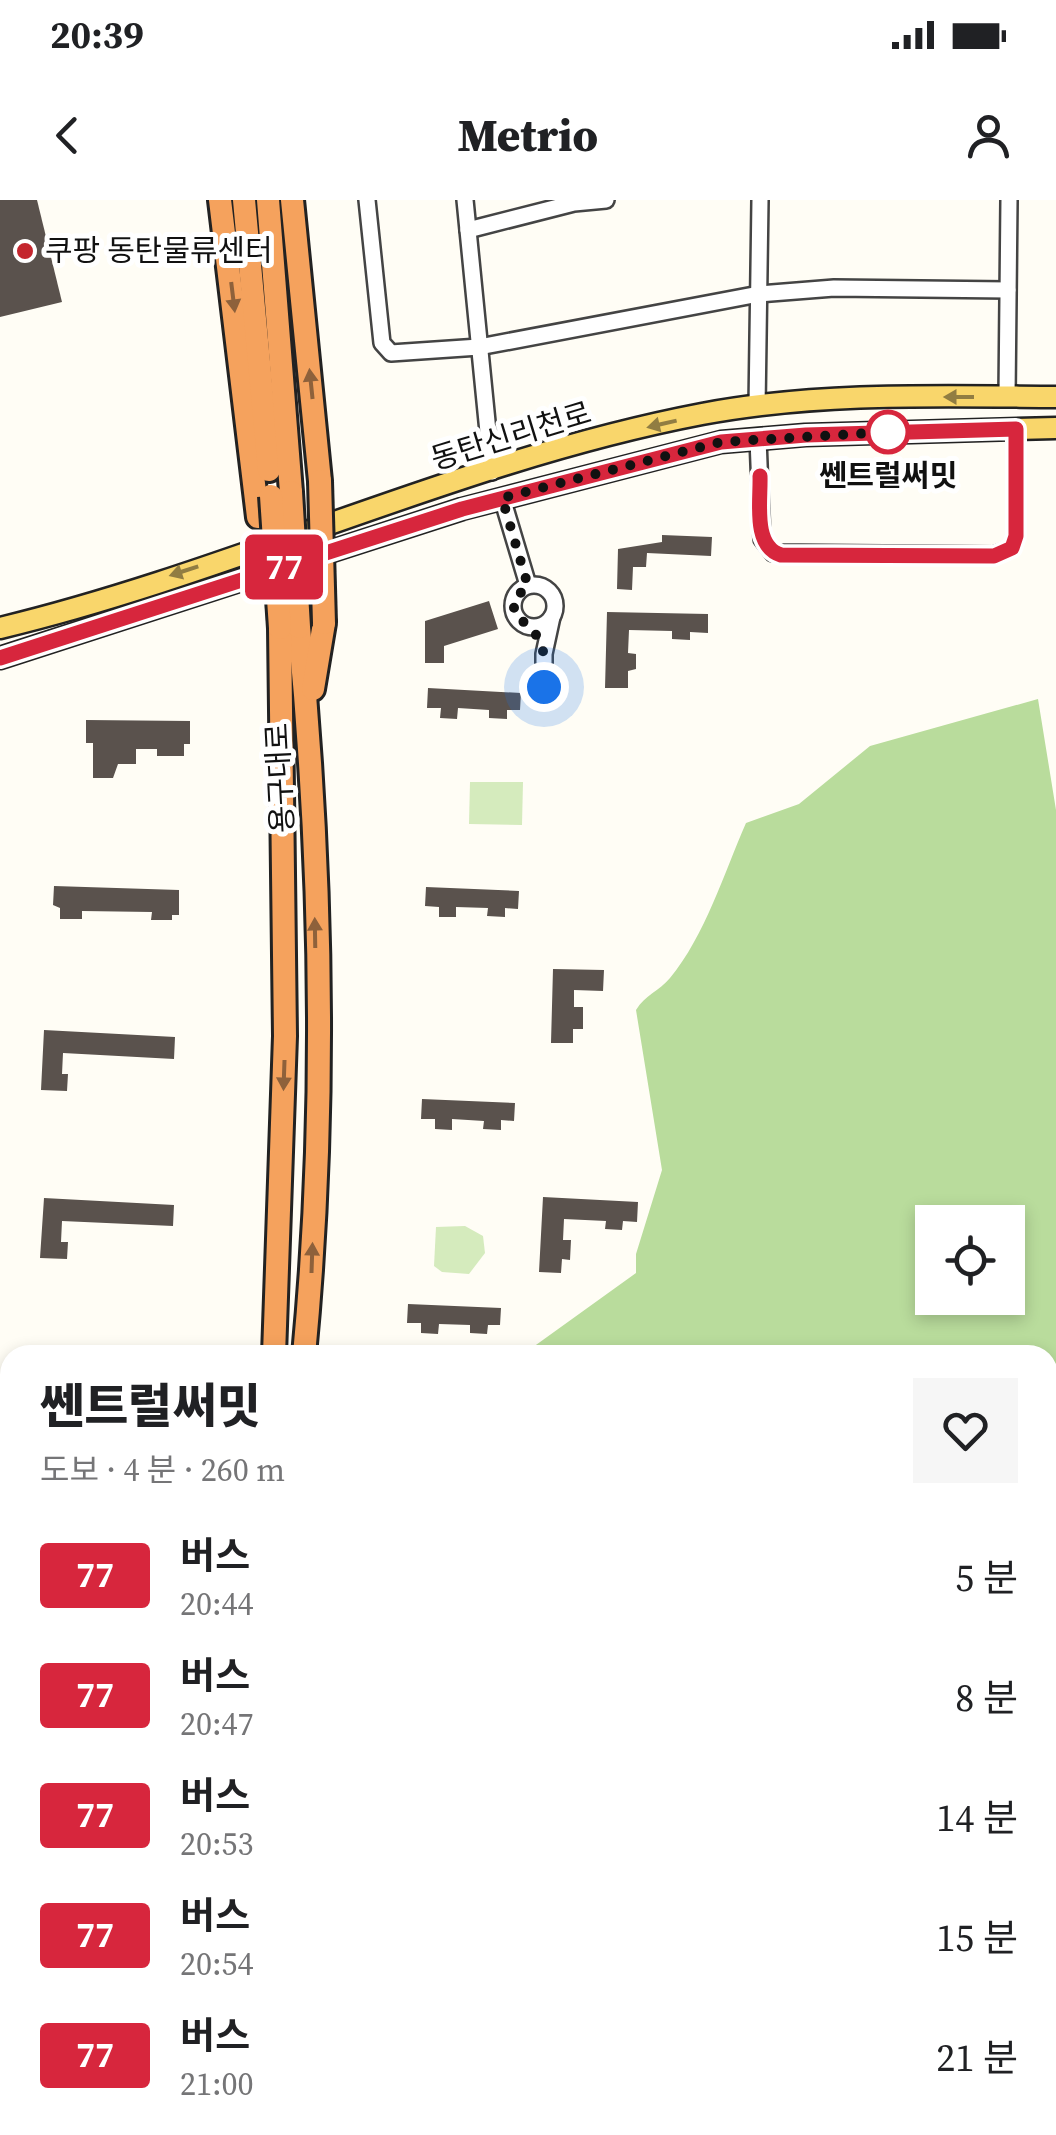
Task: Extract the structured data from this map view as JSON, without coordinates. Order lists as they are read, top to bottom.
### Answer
{
  "streets": {
    "highway": ["용구대로"],
    "main road": ["동탄신리천로"]
  },
  "places": ["쿠팡 동탄물류센터", "쎈트럴써밋"],
  "lines": ["bus line 77"],
  "page": {
    "status": "20:39",
    "header": "Metrio",
    "on_map": "77",
    "heading": ["쎈트럴써밋", "도보 · 4 분 · 260 m"],
    "list": [
      {
        "mark": "77",
        "name": "버스",
        "note": "20:44",
        "value": "5 분"
      },
      {
        "mark": "77",
        "name": "버스",
        "note": "20:47",
        "value": "8 분"
      },
      {
        "mark": "77",
        "name": "버스",
        "note": "20:53",
        "value": "14 분"
      },
      {
        "mark": "77",
        "name": "버스",
        "note": "20:54",
        "value": "15 분"
      },
      {
        "mark": "77",
        "name": "버스",
        "note": "21:00",
        "value": "21 분"
      }
    ]
  }
}
